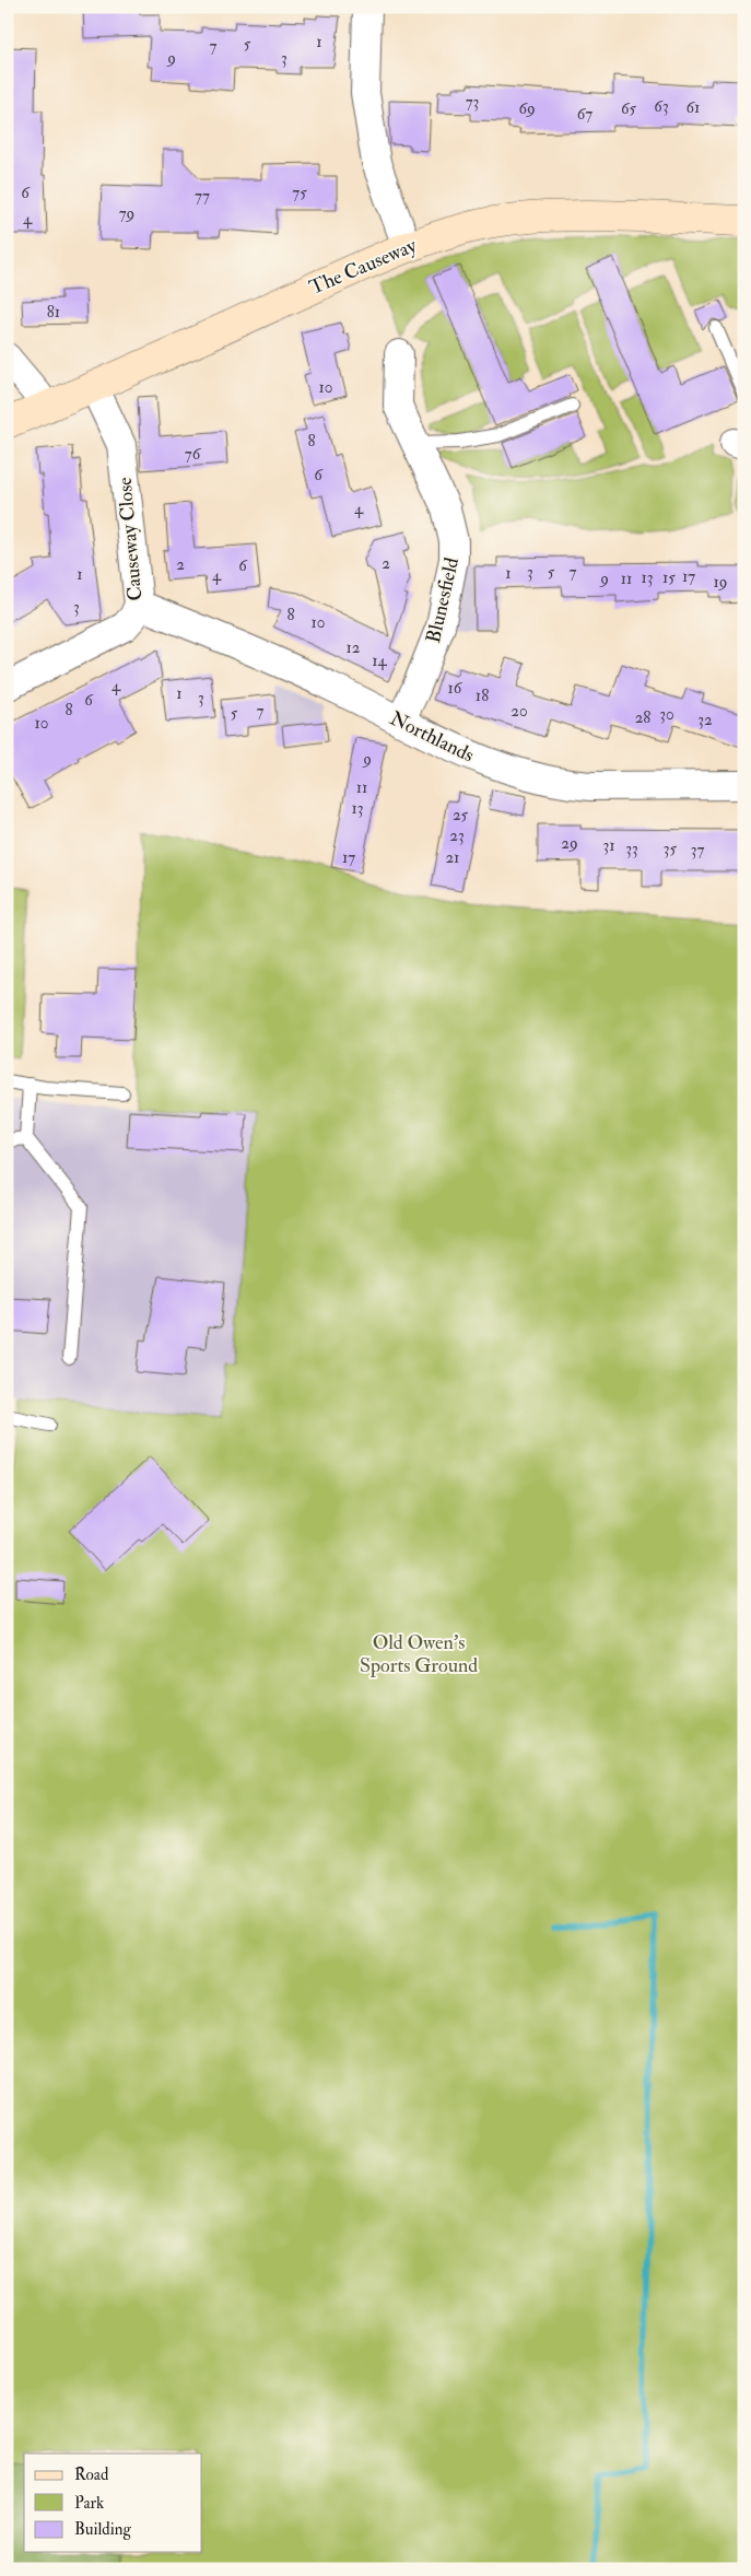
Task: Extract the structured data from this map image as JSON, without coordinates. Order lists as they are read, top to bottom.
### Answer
{
  "streets": {
    "main road": ["The Causeway"],
    "street": ["Causeway Close", "Blunesfield", "Northlands"]
  },
  "crossings": [
    ["The Causeway", "Causeway Close"],
    ["Causeway Close", "Northlands"],
    ["Blunesfield", "Northlands"]
  ],
  "parks": ["Old Owen's Sports Ground"],
  "house_numbers": [
    "1",
    "5",
    "7",
    "9",
    "3",
    "73",
    "63",
    "61",
    "69",
    "65",
    "67",
    "6",
    "75",
    "77",
    "79",
    "4",
    "81",
    "10",
    "8",
    "76",
    "6",
    "4",
    "2",
    "2",
    "6",
    "3",
    "5",
    "7",
    "1",
    "1",
    "4",
    "17",
    "13",
    "15",
    "9",
    "11",
    "19",
    "3",
    "8",
    "10",
    "12",
    "14",
    "4",
    "16",
    "1",
    "18",
    "3",
    "6",
    "8",
    "7",
    "20",
    "5",
    "30",
    "28",
    "32",
    "10",
    "9",
    "11",
    "13",
    "25",
    "23",
    "29",
    "31",
    "33",
    "35",
    "37",
    "17",
    "21"
  ],
  "legend": ["Road", "Park", "Building"]
}
